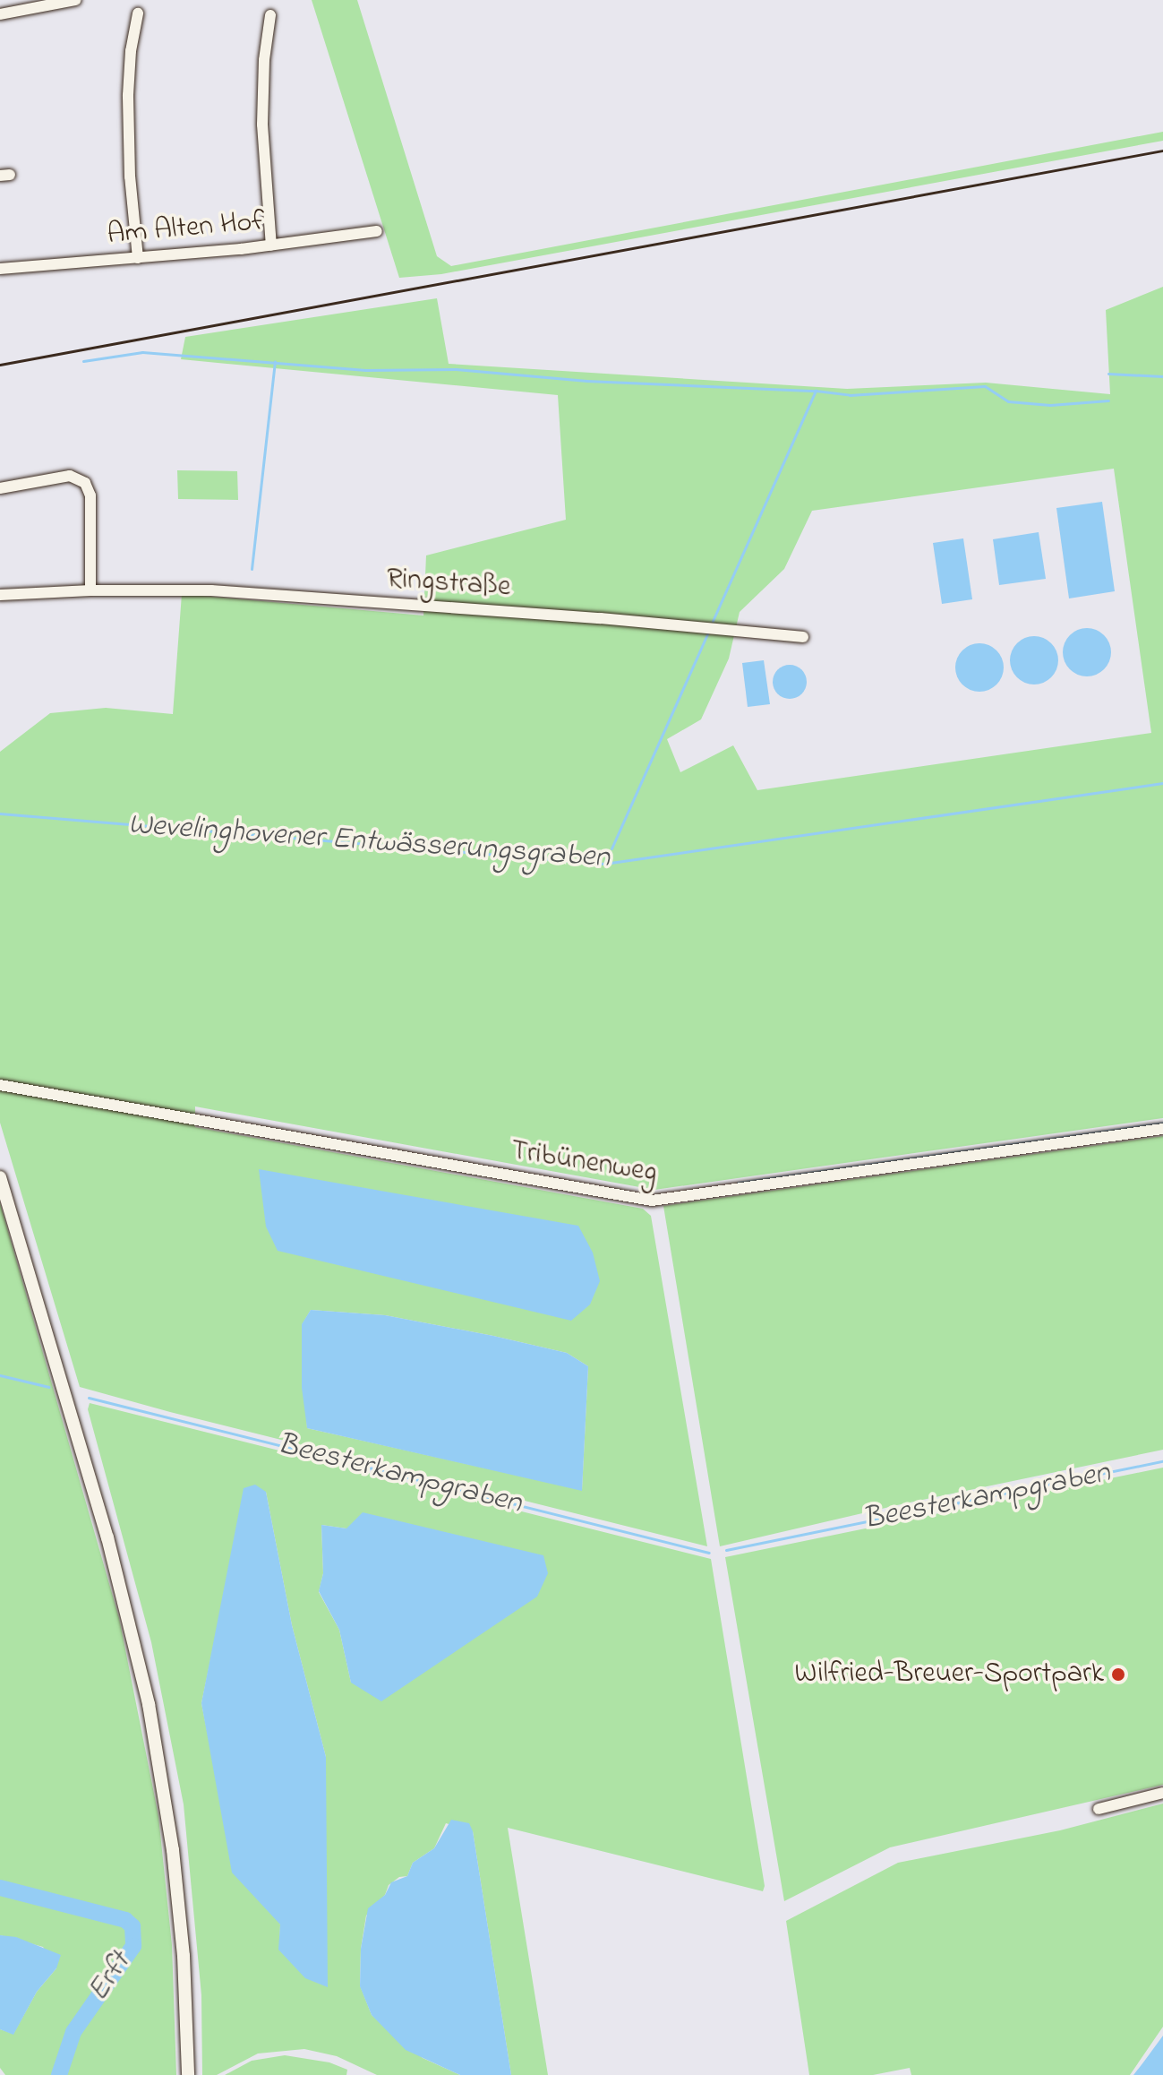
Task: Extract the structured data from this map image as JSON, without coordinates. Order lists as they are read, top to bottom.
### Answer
{
  "streets": {
    "street": ["Am Alten Hof", "Ringstraße", "Tribünenweg"]
  },
  "water": ["Wevelinghovener Entwässerungsgraben", "Beesterkampgraben", "Erft"],
  "places": ["Wilfried-Breuer-Sportpark"]
}
